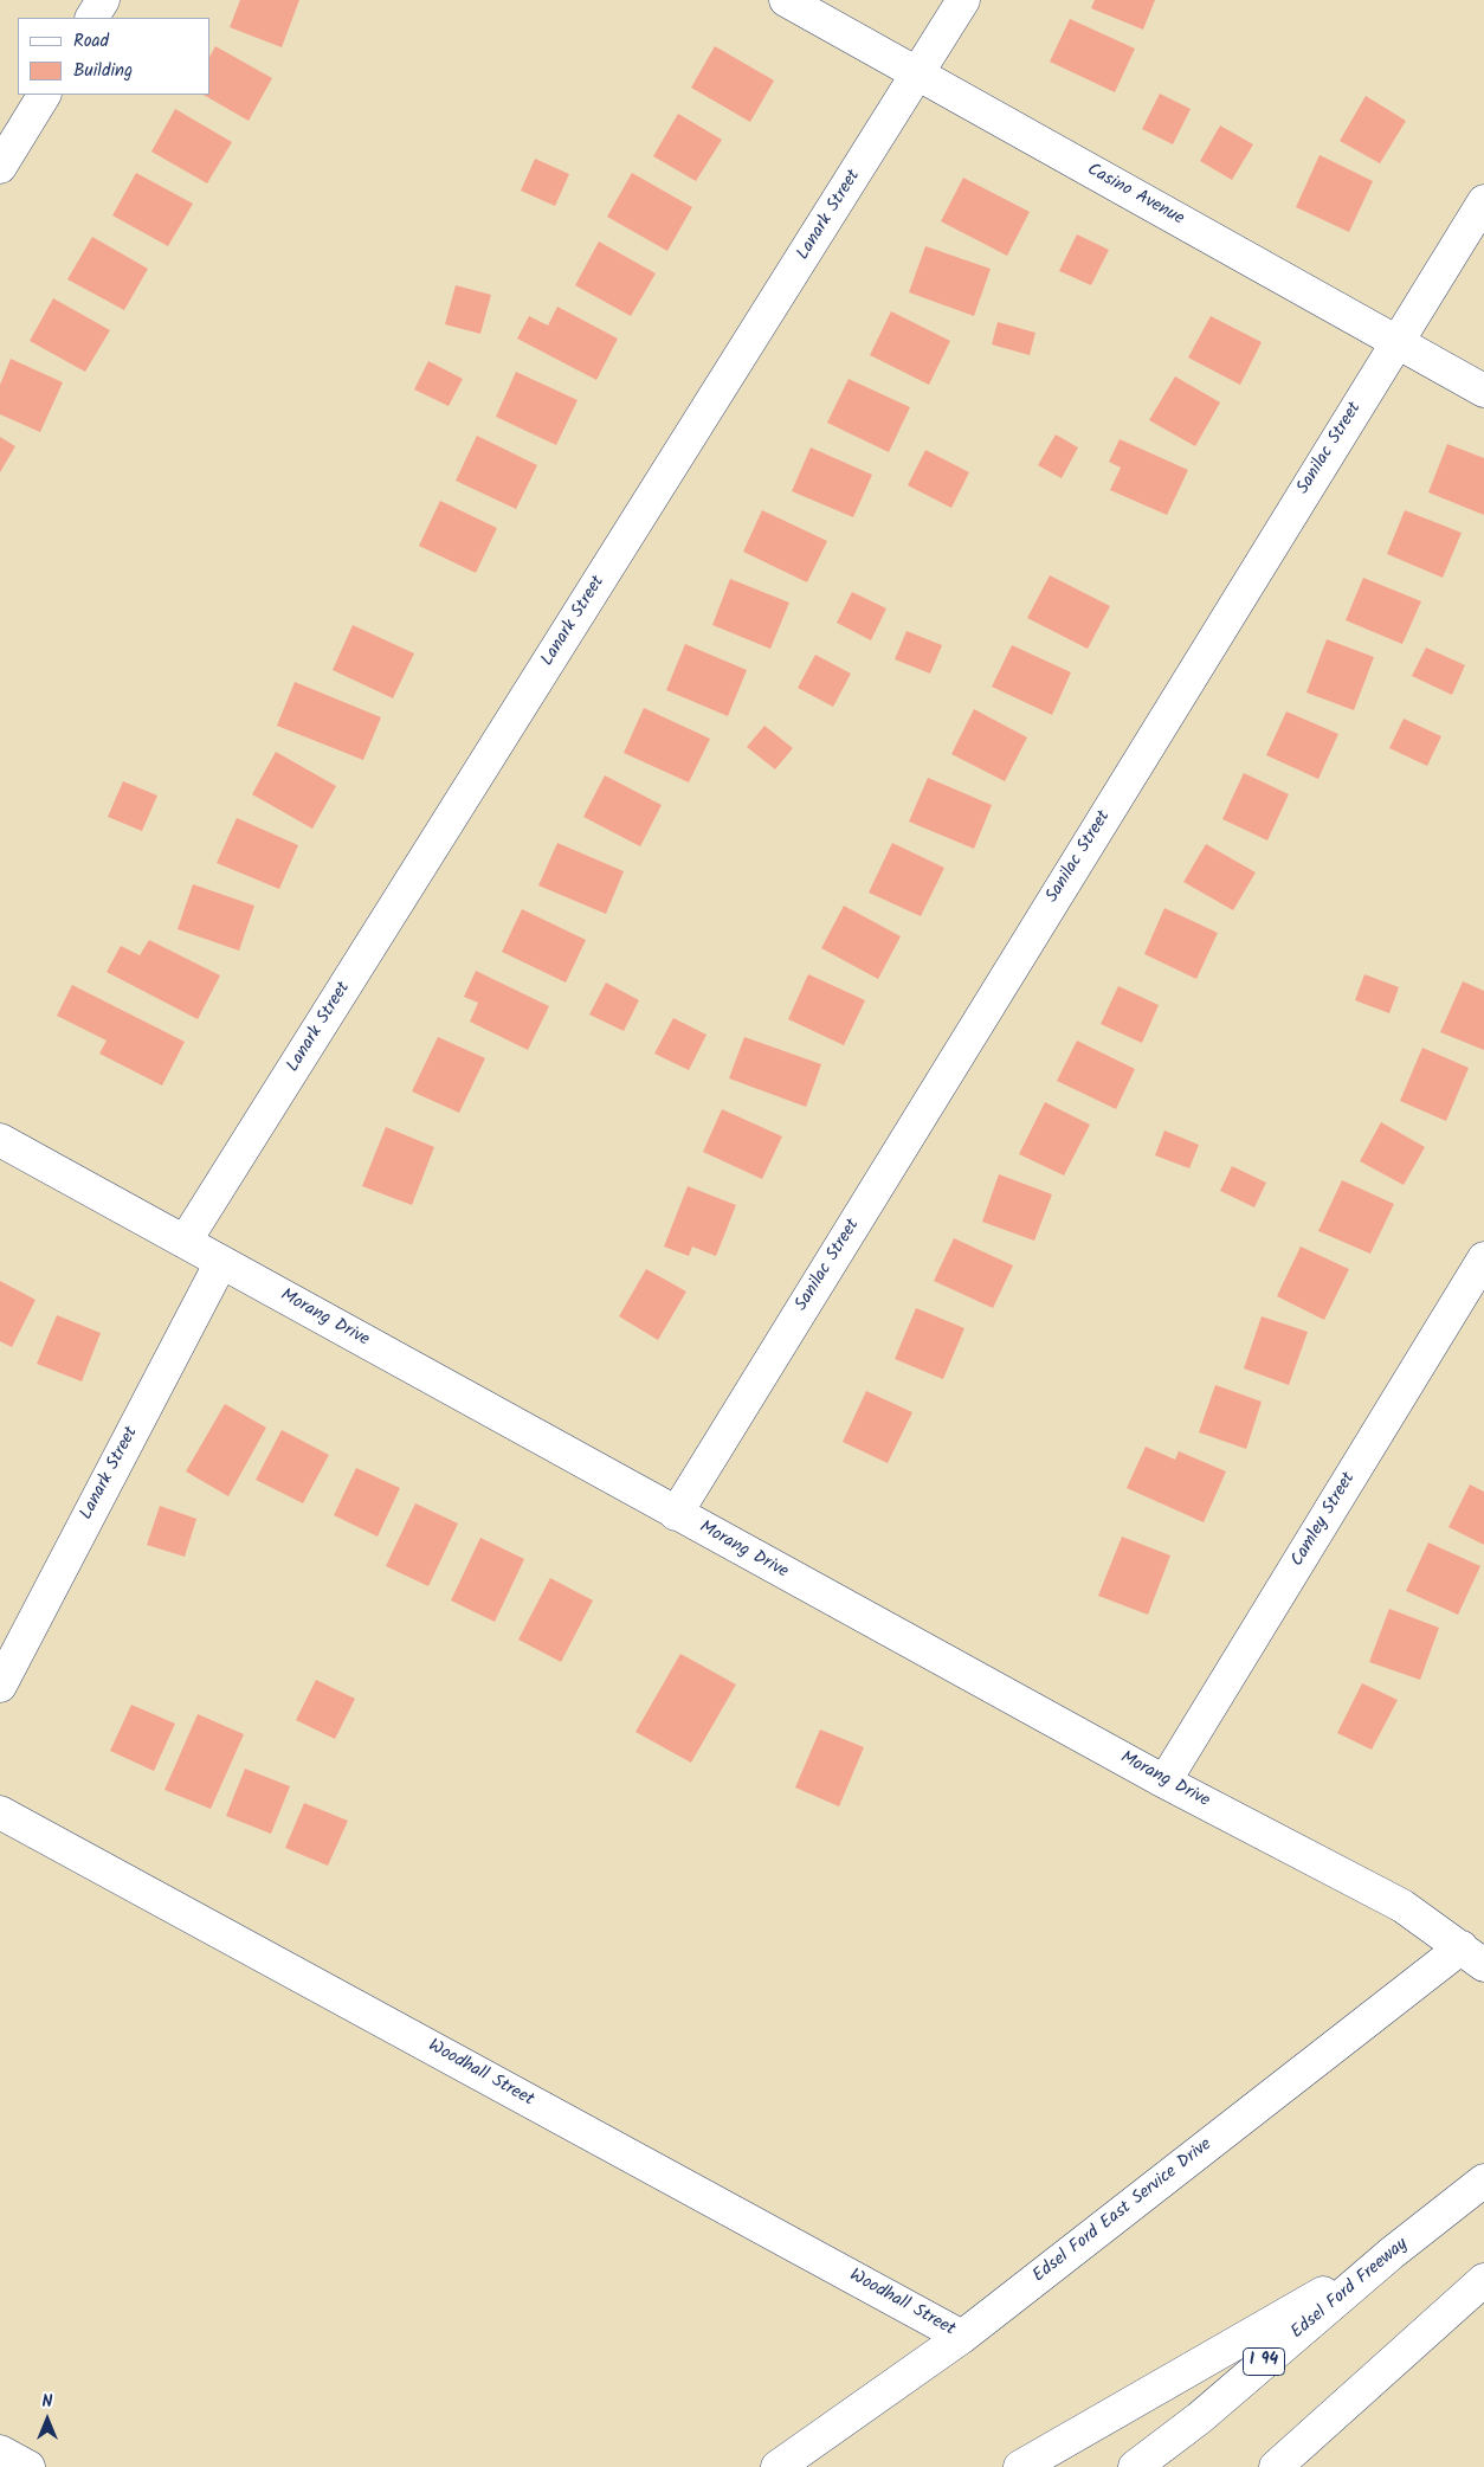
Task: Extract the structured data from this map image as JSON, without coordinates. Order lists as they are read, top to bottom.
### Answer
{
  "streets": {
    "main road": [
      "Casino Avenue",
      "Lanark Street",
      "Sanilac Street",
      "Morang Drive",
      "Camley Street",
      "Woodhall Street",
      "Edsel Ford East Service Drive",
      "Edsel Ford Freeway",
      "I 94"
    ]
  },
  "crossings": [
    ["Casino Avenue", "Lanark Street"],
    ["Casino Avenue", "Sanilac Street"],
    ["Lanark Street", "Morang Drive"],
    ["Sanilac Street", "Morang Drive"],
    ["Morang Drive", "Camley Street"],
    ["Morang Drive", "Edsel Ford East Service Drive"],
    ["Woodhall Street", "Edsel Ford East Service Drive"]
  ],
  "legend": ["Road", "Building"],
  "north": "top"
}
